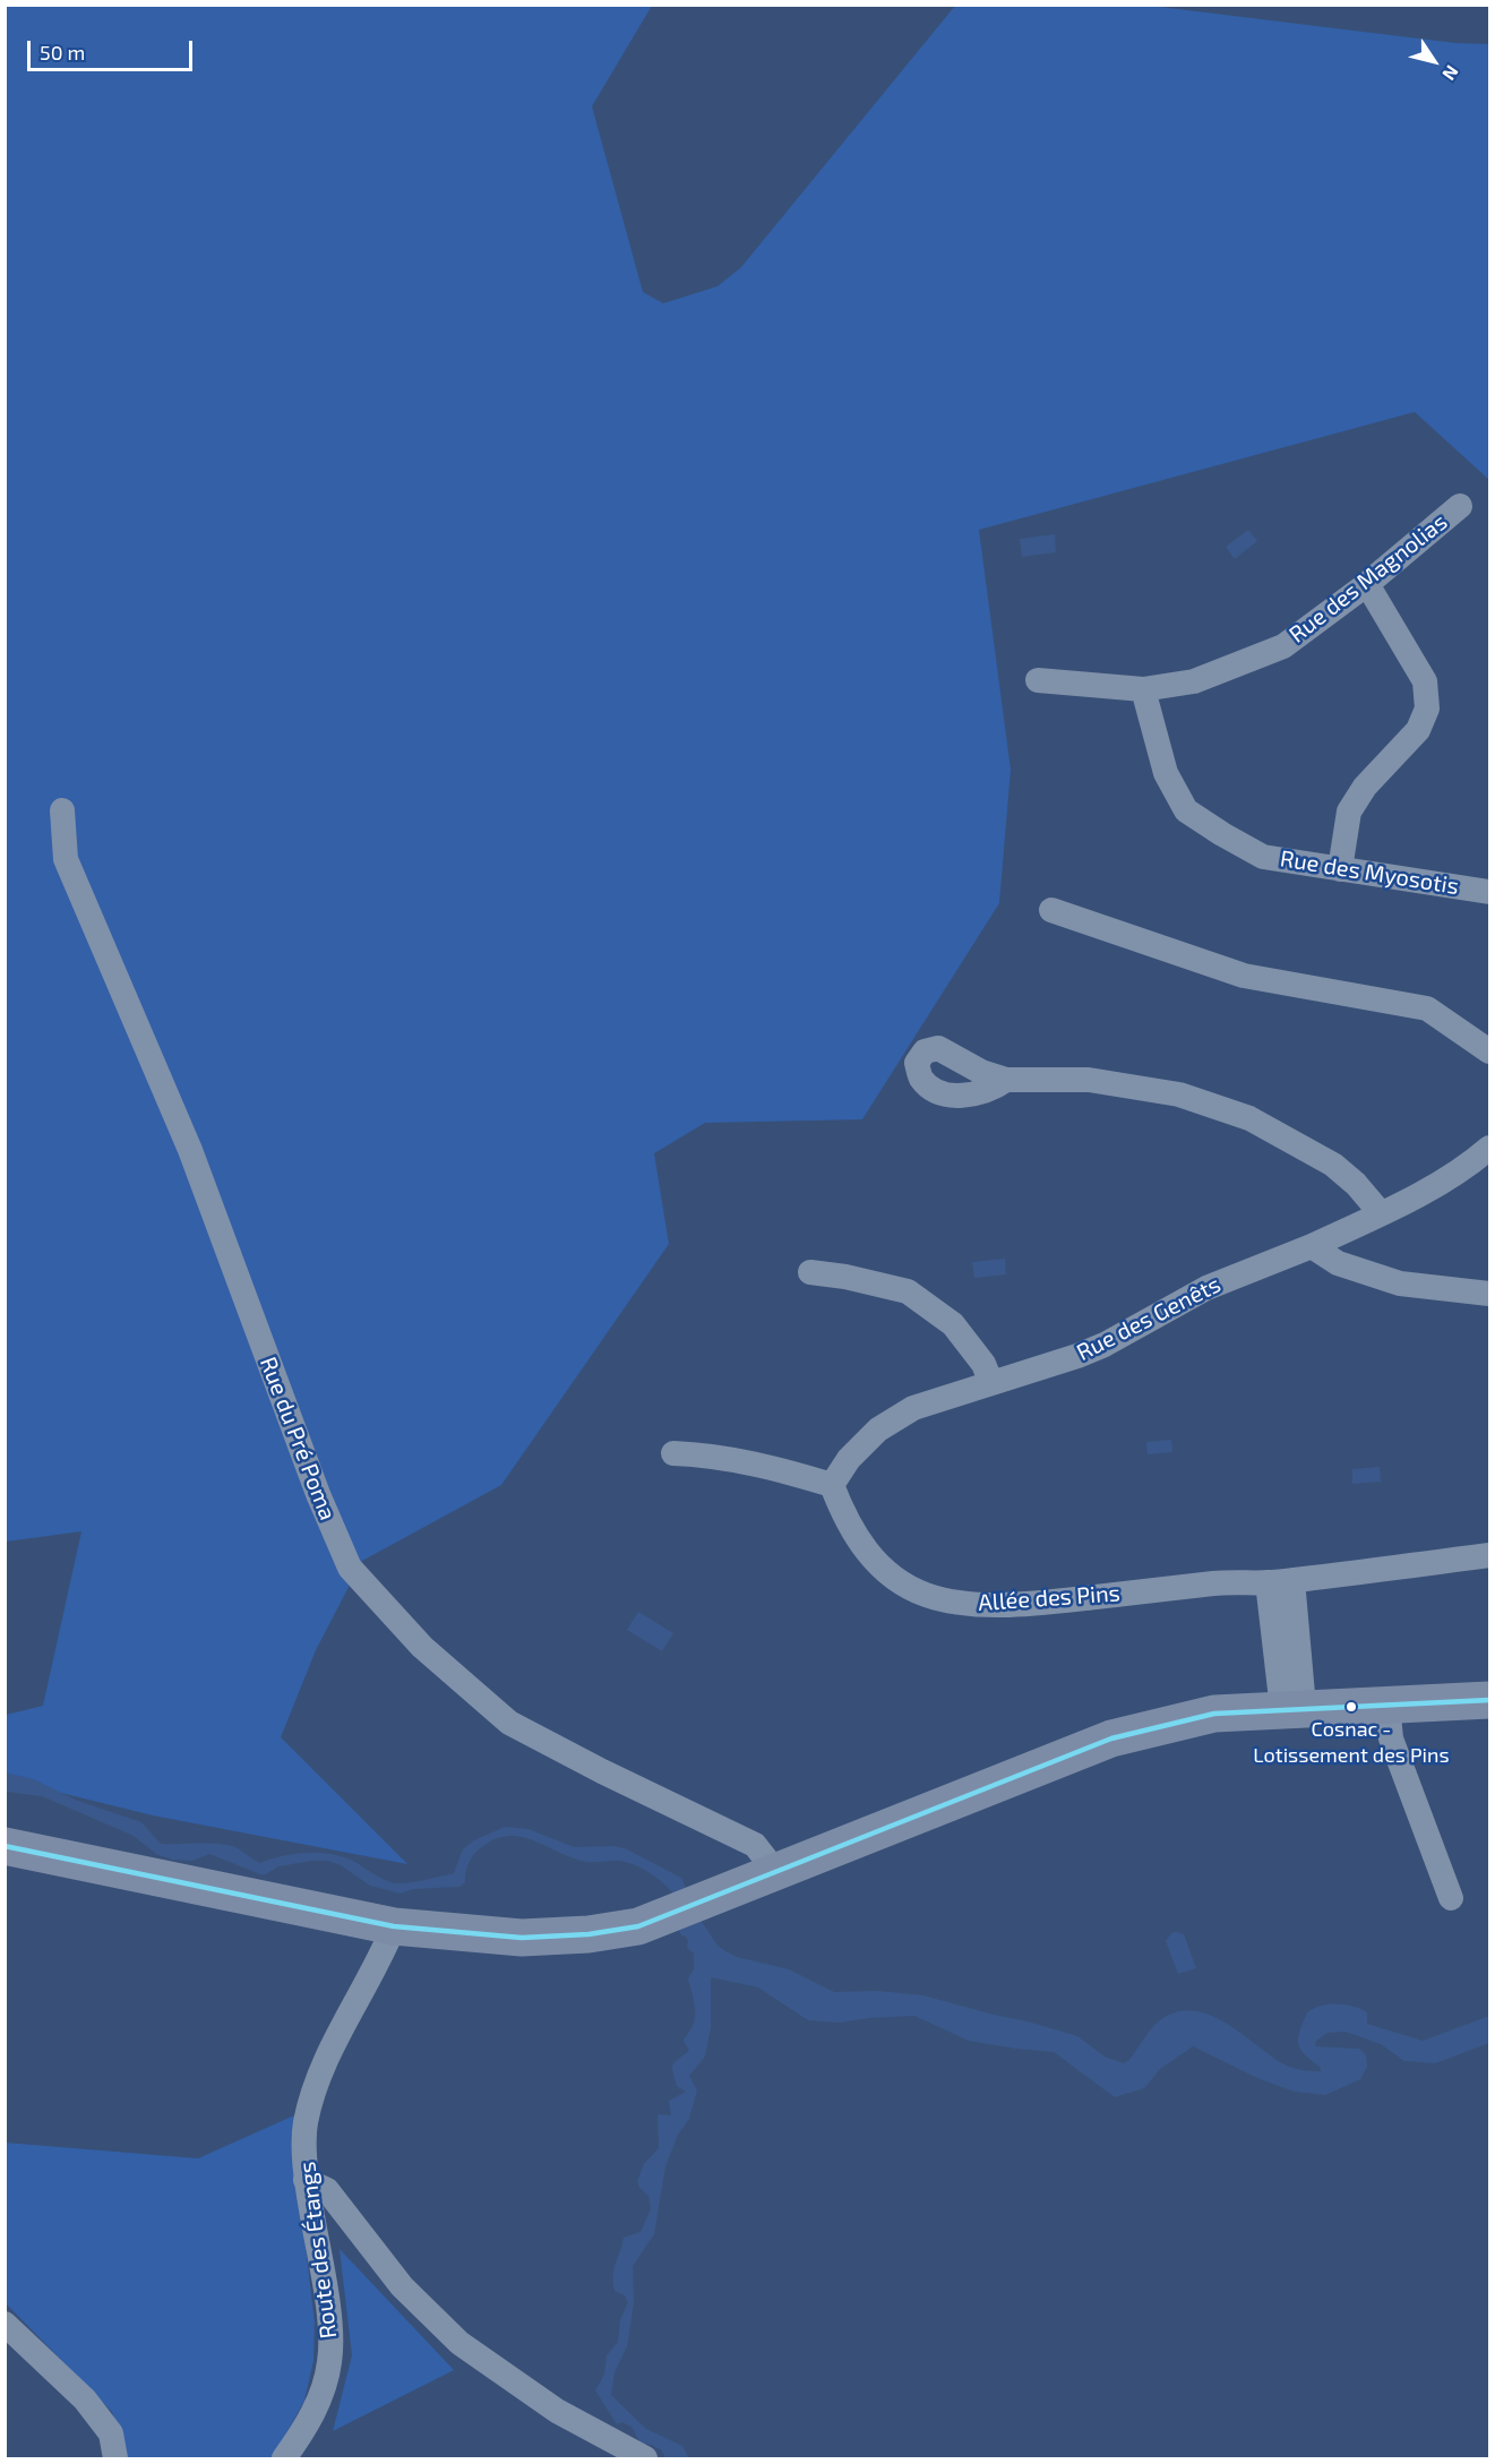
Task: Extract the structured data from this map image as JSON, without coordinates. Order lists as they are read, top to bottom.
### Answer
{
  "streets": {
    "street": [
      "Rue des Magnolias",
      "Rue des Myosotis",
      "Rue des Genêts",
      "Rue du Pré Poma",
      "Allée des Pins",
      "Route des Étangs"
    ]
  },
  "crossings": [
    ["Rue des Magnolias", "Rue des Myosotis"],
    ["Rue des Genêts", "Allée des Pins"]
  ],
  "places": ["Cosnac - Lotissement des Pins"],
  "scale_bar": "50 m",
  "north": "bottom right"
}
